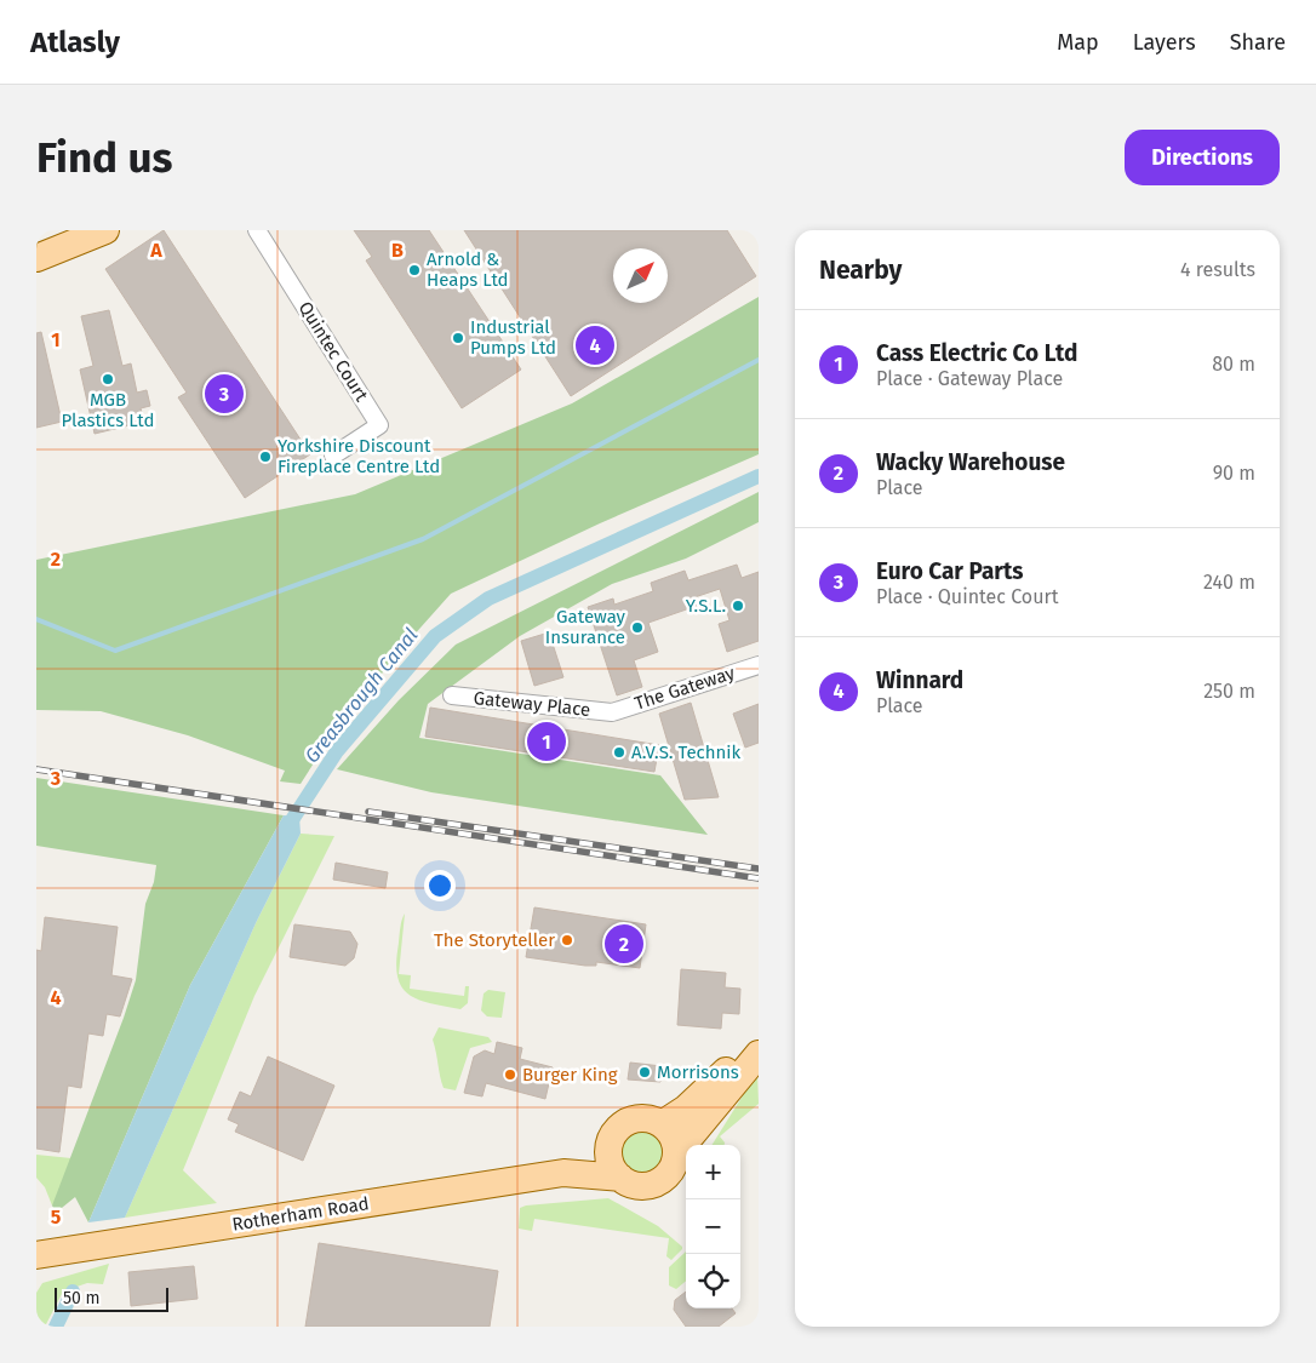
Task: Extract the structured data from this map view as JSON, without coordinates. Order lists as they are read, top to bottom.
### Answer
{
  "streets": {
    "main road": ["Rotherham Road"],
    "street": ["Quintec Court", "The Gateway", "Gateway Place"]
  },
  "crossings": [
    ["The Gateway", "Gateway Place"]
  ],
  "water": ["Greasbrough Canal"],
  "places": [
    "Arnold & Heaps Ltd",
    "Industrial Pumps Ltd",
    "MGB Plastics Ltd",
    "Yorkshire Discount Fireplace Centre Ltd",
    "Y.S.L.",
    "Gateway Insurance",
    "A.V.S. Technik",
    "The Storyteller",
    "Morrisons",
    "Burger King"
  ],
  "scale_bar": "50 m",
  "north": "top right",
  "page": {
    "header": "Atlasly",
    "nav": ["Map", "Layers", "Share"],
    "buttons": "Directions",
    "title": "Find us",
    "heading": ["Nearby", "4 results"],
    "list": [
      {
        "mark": "1",
        "name": "Cass Electric Co Ltd",
        "note": "Place · Gateway Place",
        "value": "80 m"
      },
      {
        "mark": "2",
        "name": "Wacky Warehouse",
        "note": "Place",
        "value": "90 m"
      },
      {
        "mark": "3",
        "name": "Euro Car Parts",
        "note": "Place · Quintec Court",
        "value": "240 m"
      },
      {
        "mark": "4",
        "name": "Winnard",
        "note": "Place",
        "value": "250 m"
      }
    ],
    "pins": [
      "4",
      "3",
      "1",
      "2"
    ],
    "map_buttons": ["+", "−"],
    "scale": "50 m"
  },
  "grid": {
    "columns": ["A", "B"],
    "rows": [
      "1",
      "2",
      "3",
      "4",
      "5"
    ]
  }
}
